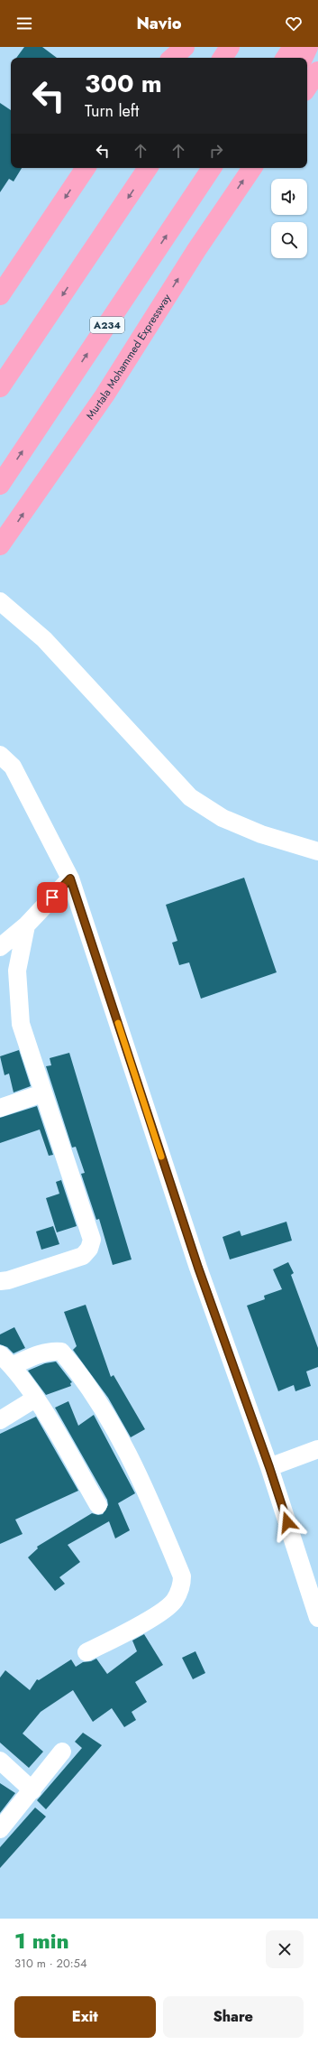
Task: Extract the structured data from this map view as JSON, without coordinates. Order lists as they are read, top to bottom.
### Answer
{
  "streets": {
    "highway": ["A234", "Murtala Mohammed Expressway"]
  },
  "page": {
    "header": "Navio",
    "turn": ["300 m", "Turn left"],
    "heading": ["1 min", "310 m · 20:54"],
    "buttons": ["Exit", "Share"]
  }
}
